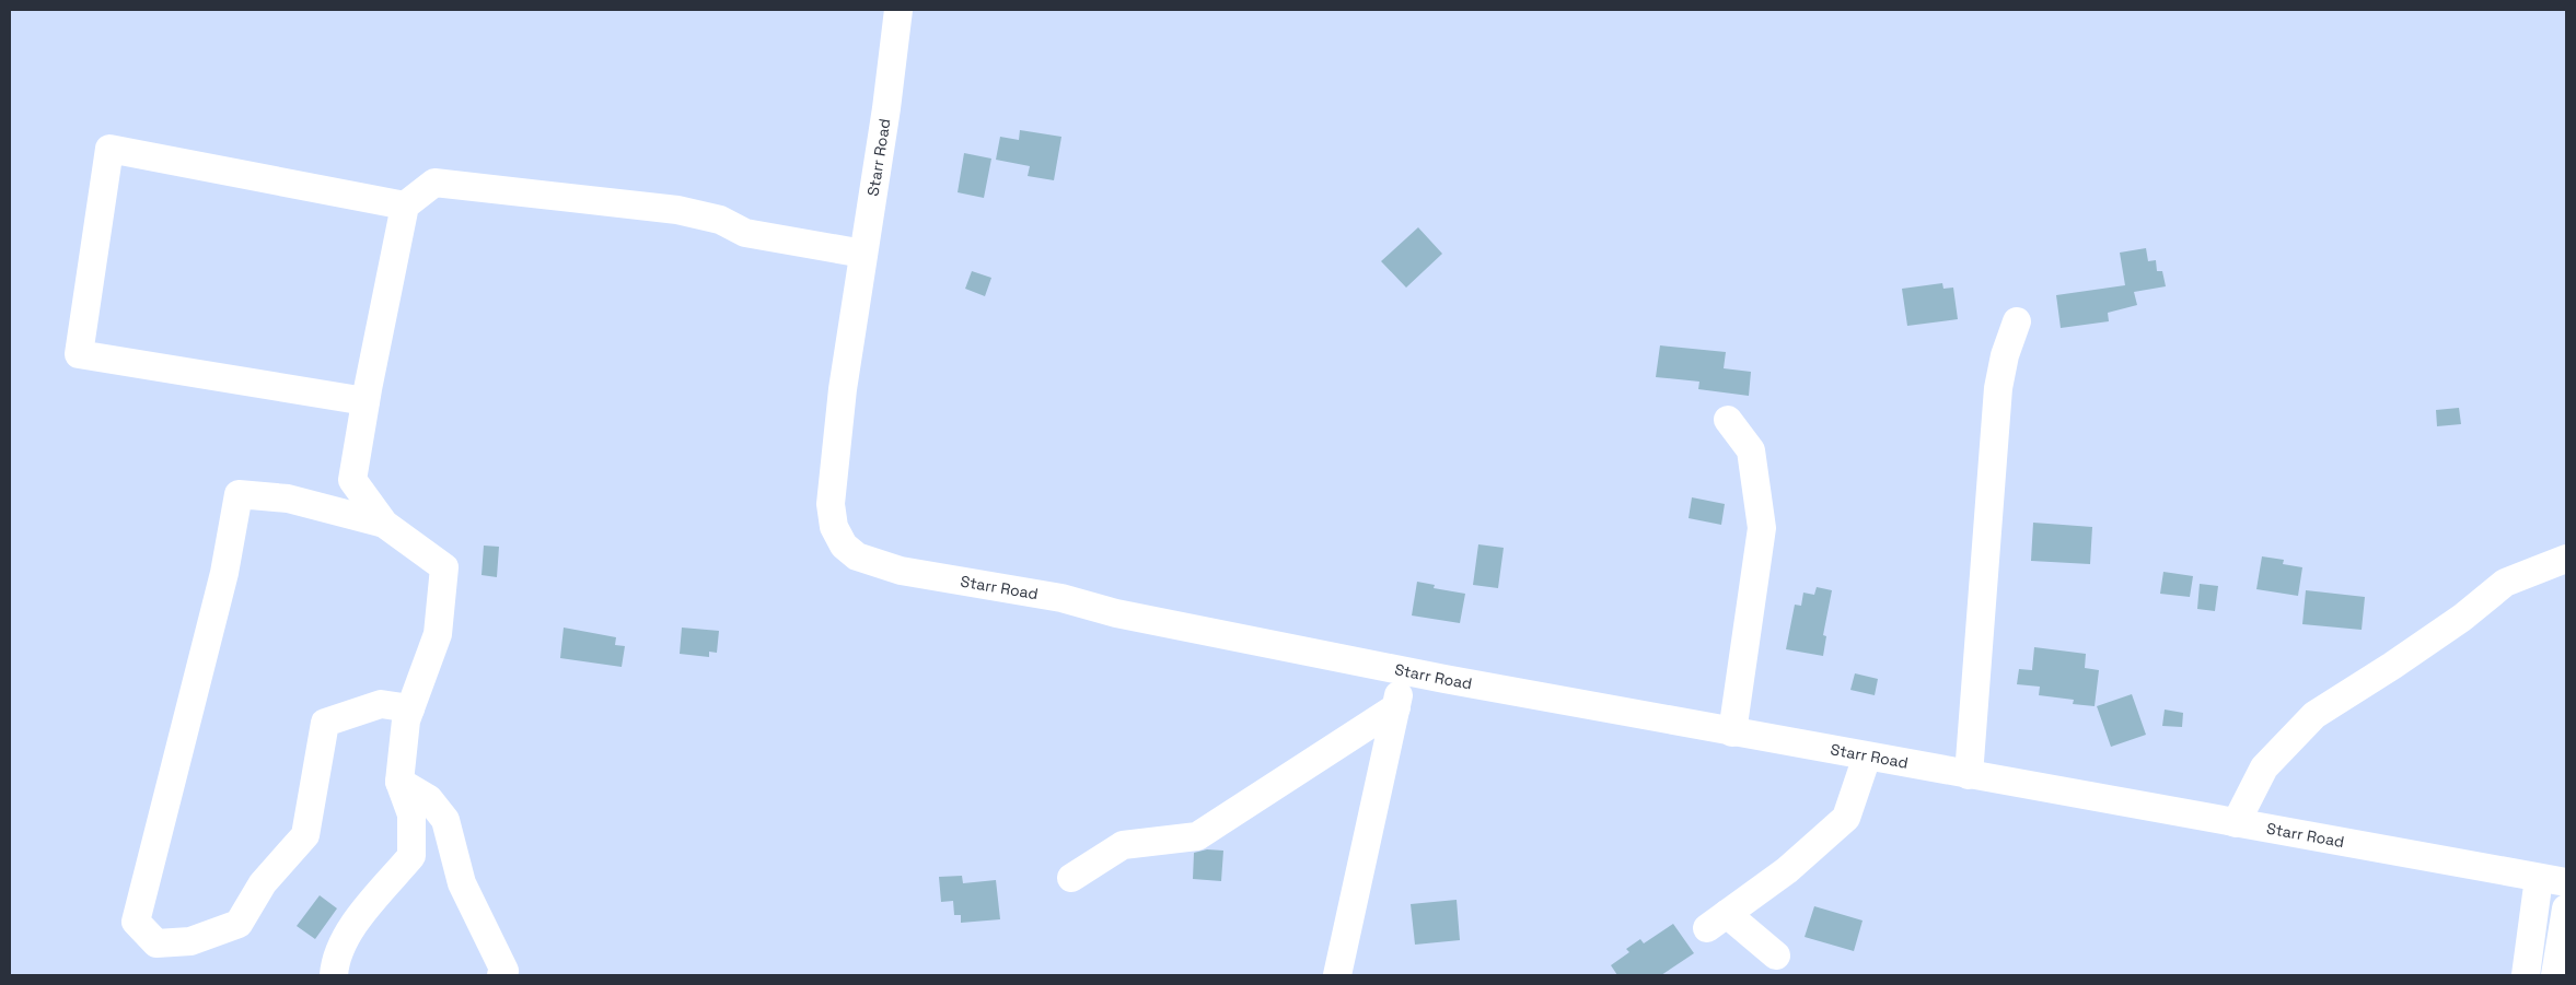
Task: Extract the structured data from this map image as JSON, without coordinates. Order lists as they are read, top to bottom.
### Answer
{
  "streets": {
    "street": ["Starr Road"]
  }
}
